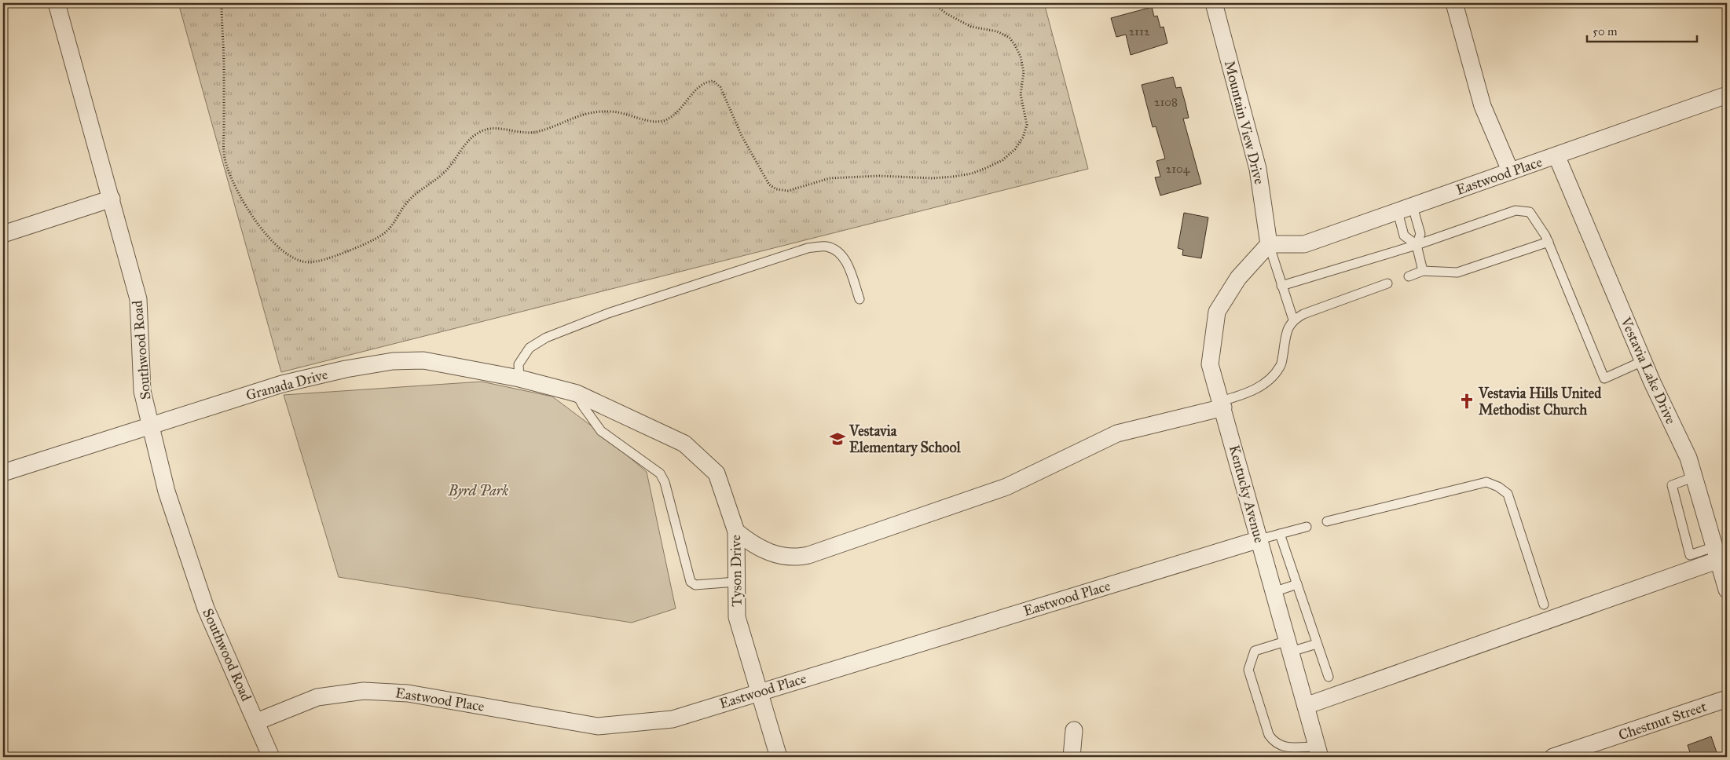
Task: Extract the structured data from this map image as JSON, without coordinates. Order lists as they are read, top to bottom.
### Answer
{
  "streets": {
    "street": [
      "Mountain View Drive",
      "Eastwood Place",
      "Southwood Road",
      "Vestavia Lake Drive",
      "Granada Drive",
      "Kentucky Avenue",
      "Tyson Drive",
      "Chestnut Street"
    ]
  },
  "crossings": [
    ["Mountain View Drive", "Eastwood Place"],
    ["Mountain View Drive", "Kentucky Avenue"],
    ["Eastwood Place", "Southwood Road"],
    ["Eastwood Place", "Vestavia Lake Drive"],
    ["Eastwood Place", "Kentucky Avenue"],
    ["Eastwood Place", "Tyson Drive"],
    ["Southwood Road", "Granada Drive"],
    ["Granada Drive", "Tyson Drive"]
  ],
  "parks": ["Byrd Park"],
  "places": {
    "church": ["Vestavia Hills United Methodist Church"],
    "school or university": ["Vestavia Elementary School"]
  },
  "house_numbers": ["2112", "2108", "2104"],
  "scale_bar": "50 m"
}
